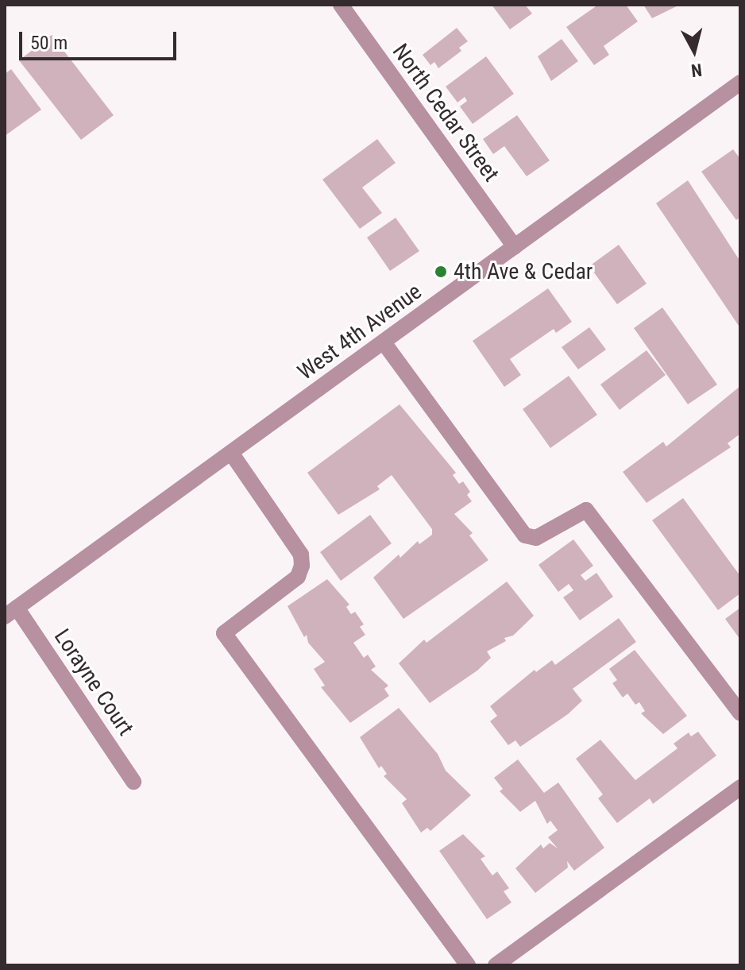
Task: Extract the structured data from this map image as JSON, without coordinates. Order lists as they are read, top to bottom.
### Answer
{
  "streets": {
    "street": ["North Cedar Street", "West 4th Avenue", "Lorayne Court"]
  },
  "crossings": [
    ["North Cedar Street", "West 4th Avenue"],
    ["West 4th Avenue", "Lorayne Court"]
  ],
  "places": ["4th Ave & Cedar"],
  "scale_bar": "50 m",
  "north": "bottom"
}
